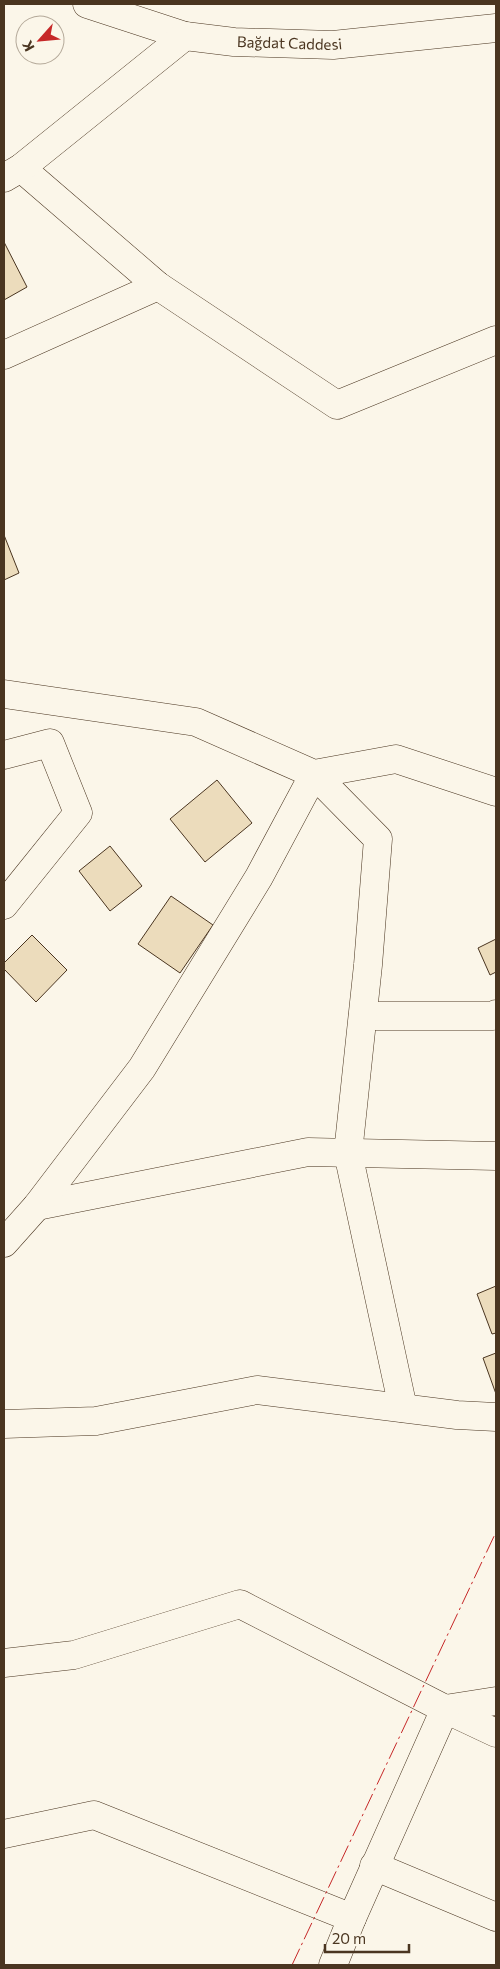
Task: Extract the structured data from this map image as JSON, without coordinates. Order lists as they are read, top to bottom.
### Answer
{
  "streets": {
    "street": ["Bağdat Caddesi"]
  },
  "scale_bar": "20 m",
  "north": "bottom left"
}
